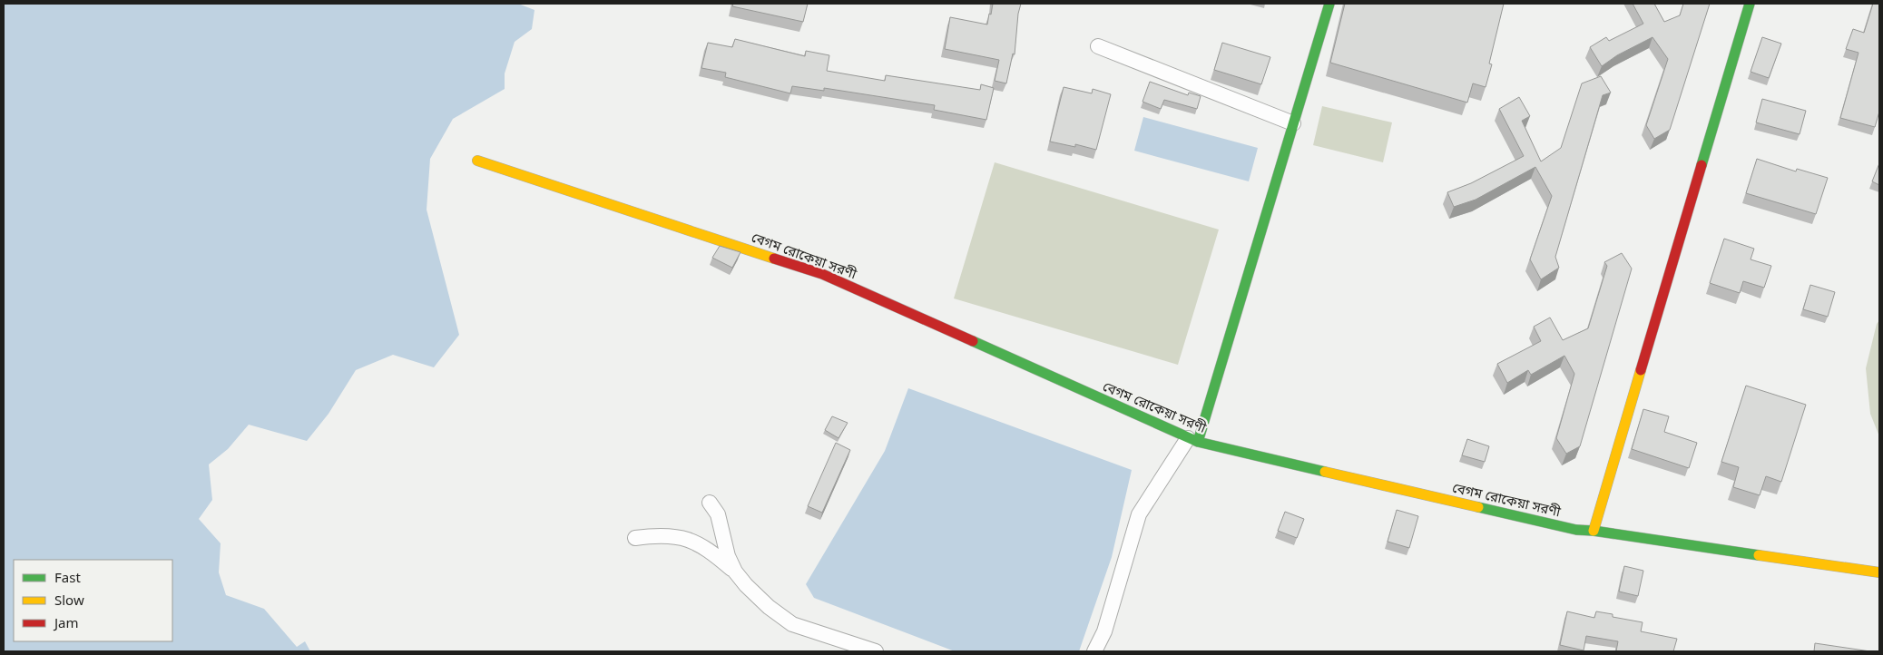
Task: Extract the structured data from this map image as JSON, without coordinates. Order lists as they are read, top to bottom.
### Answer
{
  "streets": {
    "street": ["বেগম রোকেয়া সরণী"]
  },
  "legend": ["Fast", "Slow", "Jam"]
}
